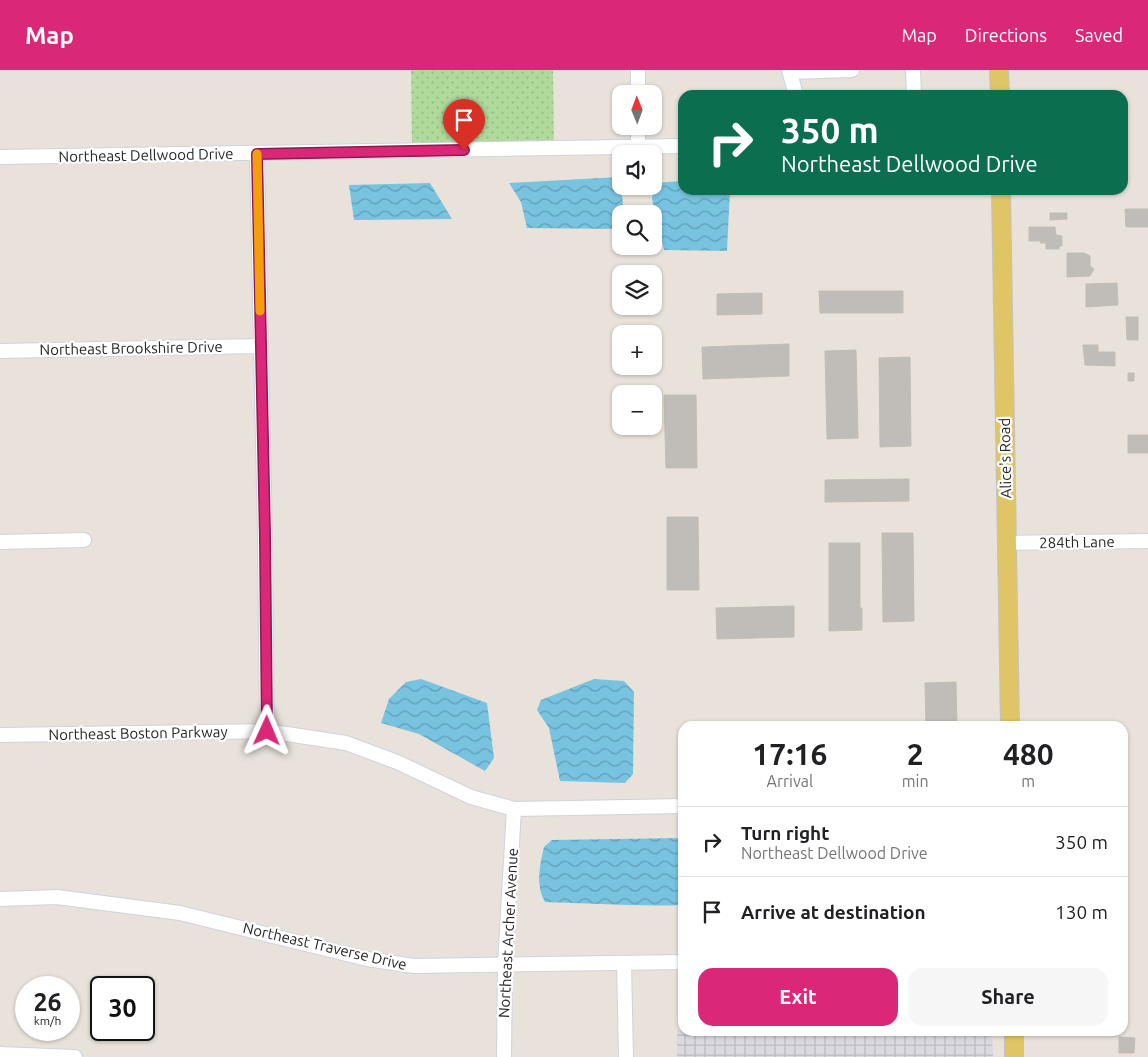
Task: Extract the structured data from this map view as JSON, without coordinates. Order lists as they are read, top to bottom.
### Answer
{
  "streets": {
    "main road": ["Alice's Road"],
    "street": [
      "Northeast Dellwood Drive",
      "Northeast Brookshire Drive",
      "284th Lane",
      "Northeast Boston Parkway",
      "Northeast Archer Avenue",
      "Northeast Traverse Drive"
    ]
  },
  "crossings": [
    ["Alice's Road", "284th Lane"],
    ["Northeast Boston Parkway", "Northeast Archer Avenue"],
    ["Northeast Archer Avenue", "Northeast Traverse Drive"]
  ],
  "north": "top",
  "page": {
    "header": "Map",
    "nav": ["Map", "Directions", "Saved"],
    "map_buttons": ["+", "−"],
    "turn": ["350 m", "Northeast Dellwood Drive"],
    "eta": [
      "17:16",
      "Arrival",
      "2",
      "min",
      "480",
      "m"
    ],
    "list": [
      {
        "name": "Turn right",
        "note": "Northeast Dellwood Drive",
        "value": "350 m"
      },
      {
        "name": "Arrive at destination",
        "value": "130 m"
      }
    ],
    "buttons": ["Exit", "Share"],
    "speed": "26 km/h",
    "limit": "30"
  }
}
